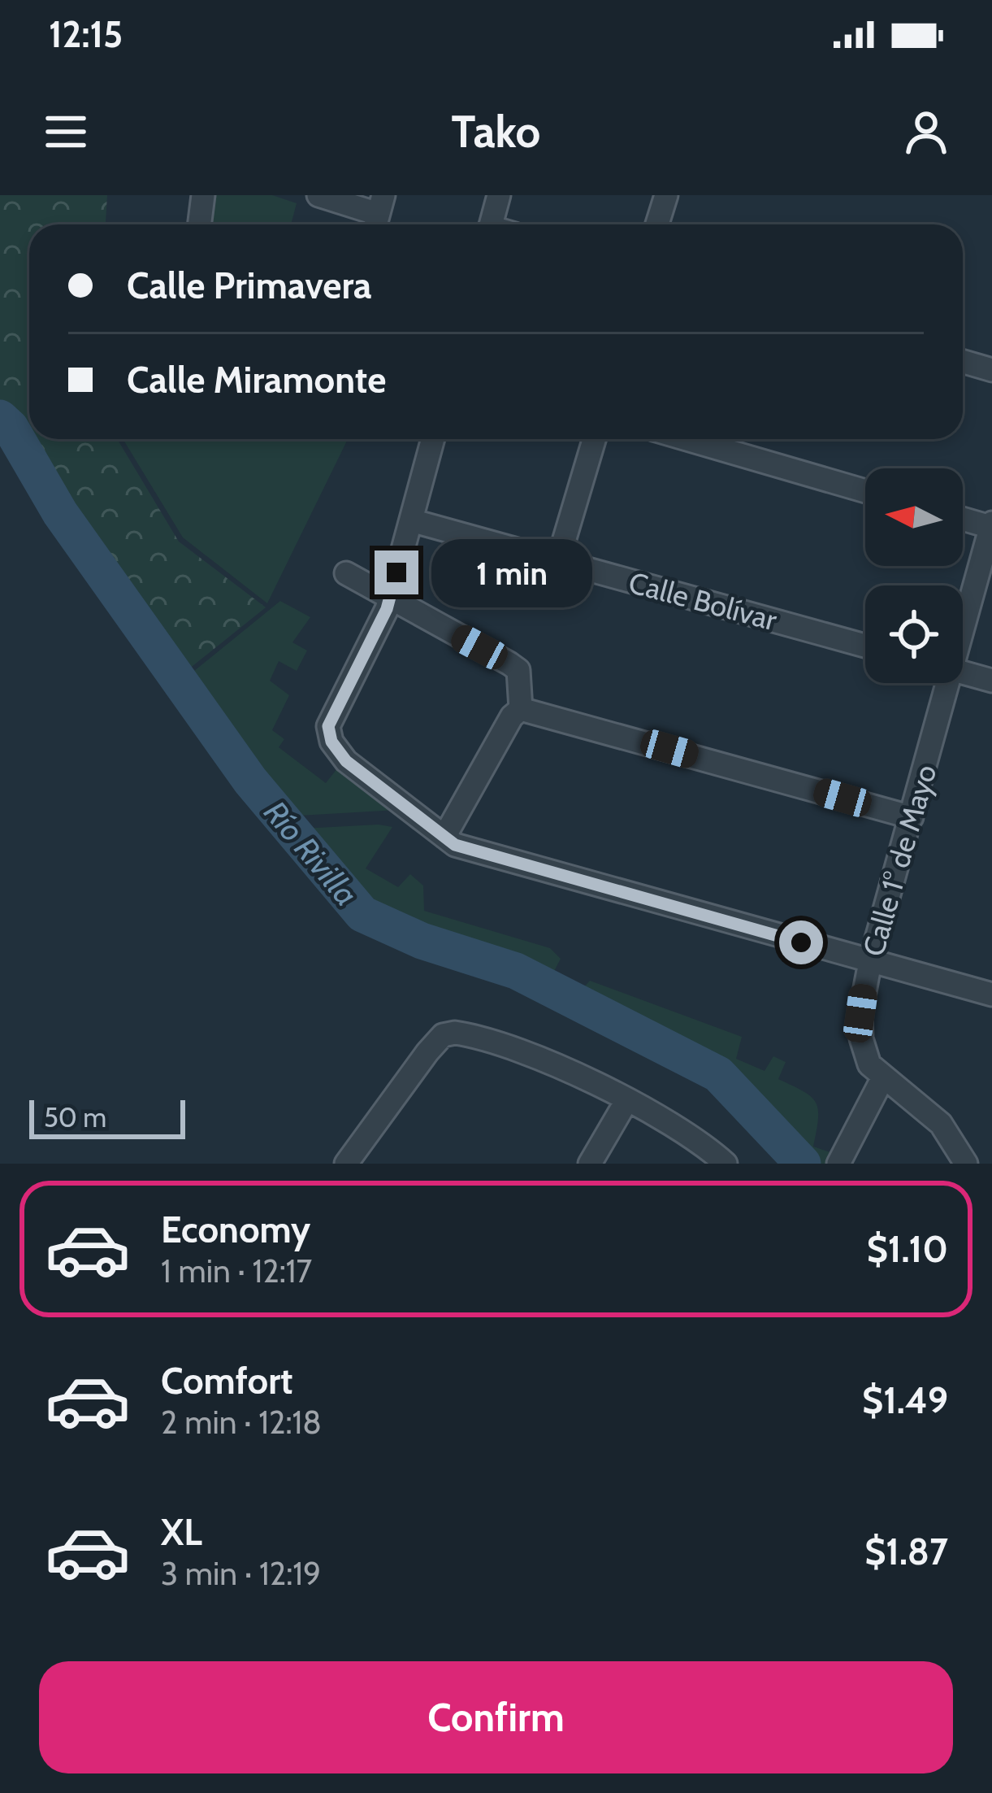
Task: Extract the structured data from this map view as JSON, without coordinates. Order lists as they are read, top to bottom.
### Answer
{
  "streets": {
    "street": ["Calle Bolívar", "Calle 1° de Mayo"]
  },
  "water": ["Río Rivilla"],
  "scale_bar": "50 m",
  "north": "left",
  "page": {
    "status": "12:15",
    "header": "Tako",
    "banner": ["Calle Primavera", "Calle Miramonte"],
    "bubble": "1 min",
    "scale": "50 m",
    "list": [
      {
        "name": "Economy",
        "note": "1 min · 12:17",
        "value": "$1.10"
      },
      {
        "name": "Comfort",
        "note": "2 min · 12:18",
        "value": "$1.49"
      },
      {
        "name": "XL",
        "note": "3 min · 12:19",
        "value": "$1.87"
      }
    ],
    "buttons": "Confirm"
  }
}
